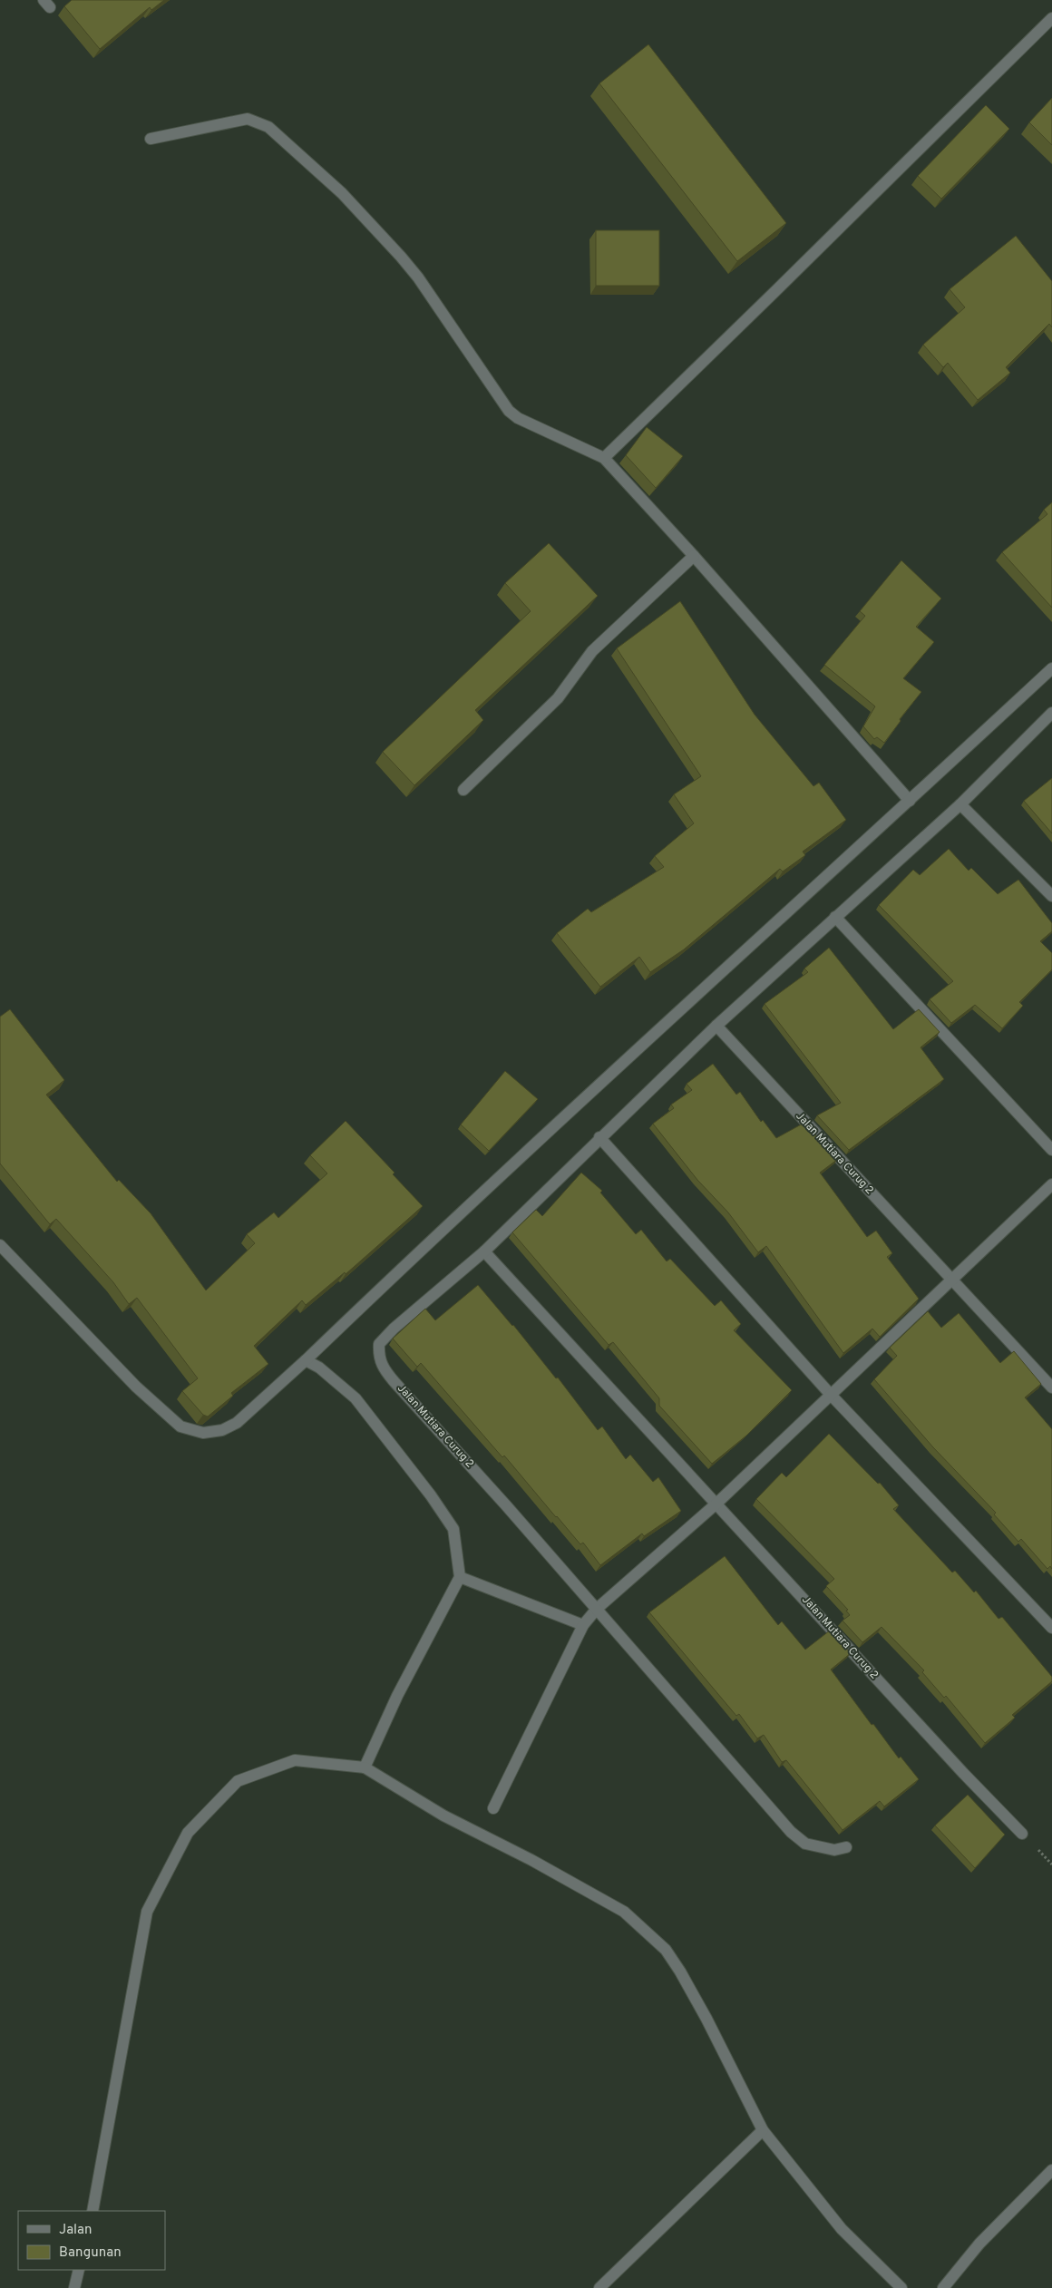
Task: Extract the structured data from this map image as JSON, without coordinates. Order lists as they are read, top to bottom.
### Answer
{
  "streets": {
    "street": ["Jalan Mutiara Curug 2"]
  },
  "legend": ["Jalan", "Bangunan"]
}
